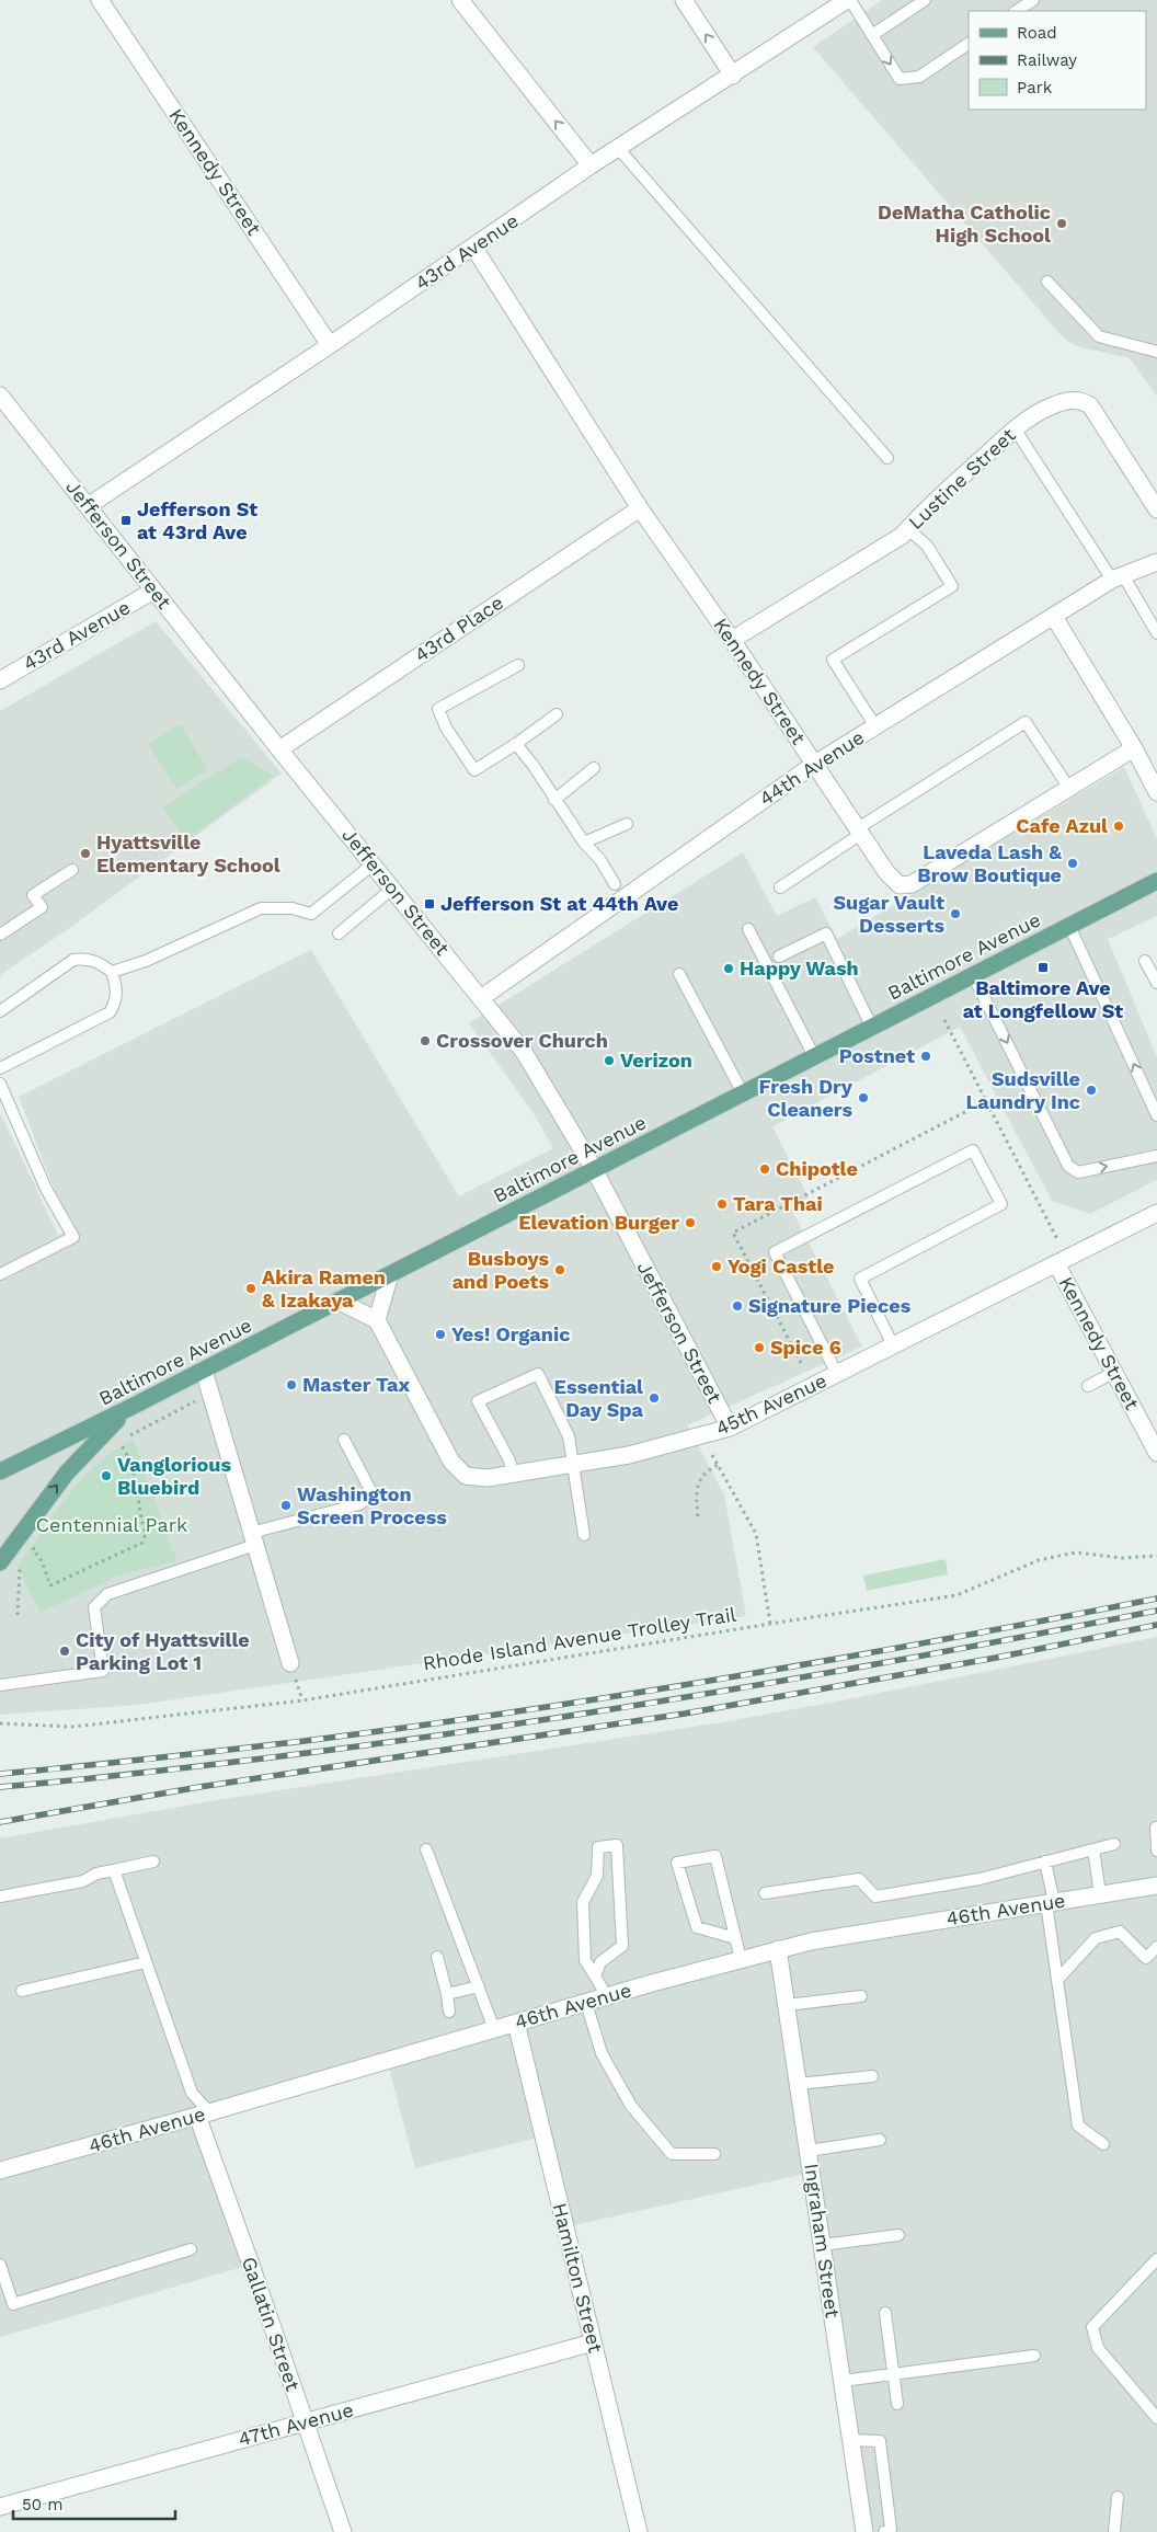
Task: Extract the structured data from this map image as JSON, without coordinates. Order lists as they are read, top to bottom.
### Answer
{
  "streets": {
    "main road": ["Baltimore Avenue"],
    "street": [
      "Kennedy Street",
      "43rd Avenue",
      "Lustine Street",
      "Jefferson Street",
      "43rd Place",
      "44th Avenue",
      "45th Avenue",
      "46th Avenue",
      "Ingraham Street",
      "Hamilton Street",
      "Gallatin Street",
      "47th Avenue"
    ],
    "path": ["Rhode Island Avenue Trolley Trail"]
  },
  "crossings": [
    ["Kennedy Street", "43rd Avenue"],
    ["Kennedy Street", "Lustine Street"],
    ["Kennedy Street", "43rd Place"],
    ["Kennedy Street", "44th Avenue"],
    ["Kennedy Street", "45th Avenue"],
    ["43rd Avenue", "Jefferson Street"],
    ["Jefferson Street", "43rd Place"],
    ["Jefferson Street", "44th Avenue"],
    ["Jefferson Street", "Baltimore Avenue"],
    ["Jefferson Street", "45th Avenue"],
    ["46th Avenue", "Ingraham Street"],
    ["46th Avenue", "Hamilton Street"],
    ["46th Avenue", "Gallatin Street"],
    ["Hamilton Street", "47th Avenue"],
    ["Gallatin Street", "47th Avenue"]
  ],
  "parks": ["Centennial Park"],
  "places": {
    "other": [
      "DeMatha Catholic High School",
      "Cafe Azul",
      "Hyattsville Elementary School",
      "Laveda Lash & Brow Boutique",
      "Sugar Vault Desserts",
      "Happy Wash",
      "Crossover Church",
      "Postnet",
      "Verizon",
      "Sudsville Laundry Inc",
      "Fresh Dry Cleaners",
      "Chipotle",
      "Tara Thai",
      "Elevation Burger",
      "Yogi Castle",
      "Busboys and Poets",
      "Akira Ramen & Izakaya",
      "Signature Pieces",
      "Yes! Organic",
      "Spice 6",
      "Master Tax",
      "Essential Day Spa",
      "Vanglorious Bluebird",
      "Washington Screen Process",
      "City of Hyattsville Parking Lot 1"
    ],
    "transit": ["Jefferson St at 43rd Ave", "Jefferson St at 44th Ave", "Baltimore Ave at Longfellow St"]
  },
  "legend": ["Road", "Railway", "Park"],
  "scale_bar": "50 m"
}
